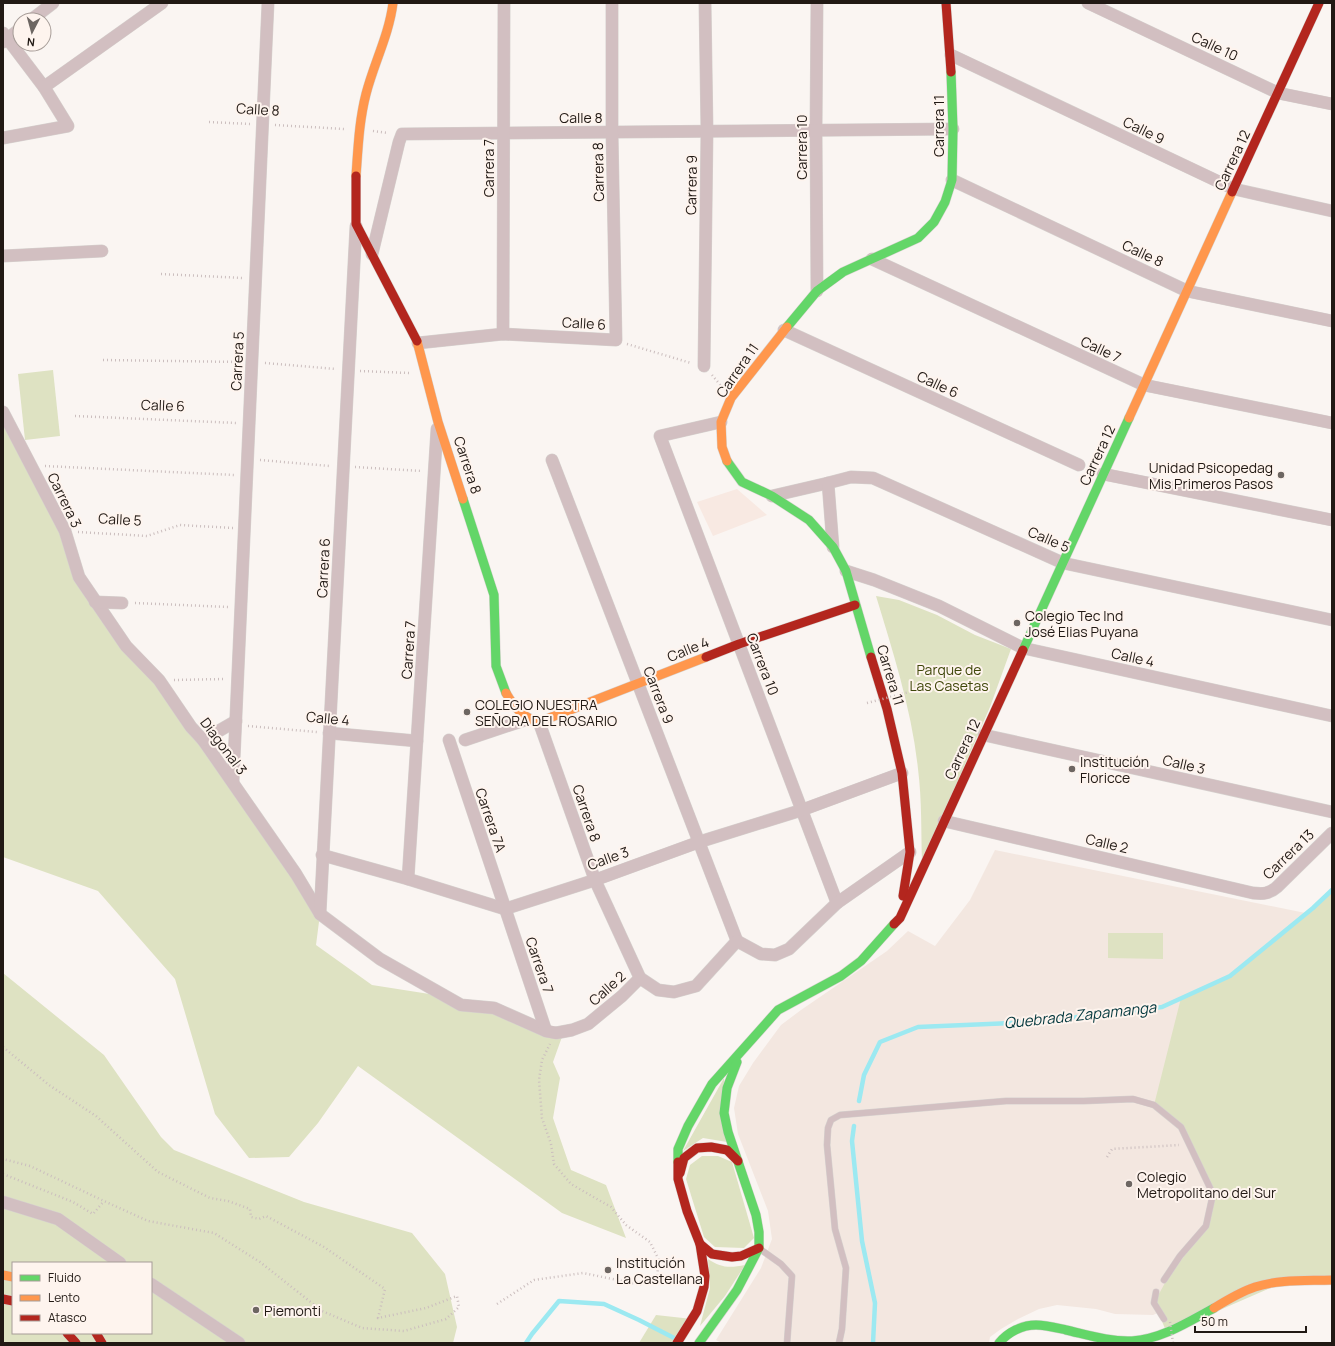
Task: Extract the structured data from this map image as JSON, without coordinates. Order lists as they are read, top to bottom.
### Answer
{
  "streets": {
    "street": [
      "Calle 10",
      "Calle 8",
      "Carrera 11",
      "Calle 9",
      "Carrera 10",
      "Carrera 12",
      "Carrera 7",
      "Carrera 8",
      "Carrera 9",
      "Calle 6",
      "Calle 7",
      "Carrera 5",
      "Carrera 3",
      "Calle 5",
      "Carrera 6",
      "Calle 4",
      "Diagonal 3",
      "Calle 3",
      "Carrera 7A",
      "Calle 2",
      "Carrera 13"
    ]
  },
  "crossings": [
    ["Calle 10", "Carrera 12"],
    ["Calle 8", "Carrera 11"],
    ["Calle 8", "Carrera 10"],
    ["Calle 8", "Carrera 12"],
    ["Calle 8", "Carrera 7"],
    ["Calle 8", "Carrera 8"],
    ["Calle 8", "Carrera 9"],
    ["Calle 8", "Carrera 5"],
    ["Carrera 11", "Calle 9"],
    ["Carrera 11", "Carrera 10"],
    ["Carrera 11", "Carrera 12"],
    ["Carrera 11", "Calle 6"],
    ["Carrera 11", "Calle 7"],
    ["Carrera 11", "Calle 5"],
    ["Carrera 11", "Calle 4"],
    ["Carrera 11", "Calle 3"],
    ["Calle 9", "Carrera 12"],
    ["Carrera 10", "Calle 4"],
    ["Carrera 10", "Calle 3"],
    ["Carrera 12", "Calle 7"],
    ["Carrera 12", "Calle 5"],
    ["Carrera 12", "Calle 4"],
    ["Carrera 12", "Calle 3"],
    ["Carrera 12", "Calle 2"],
    ["Carrera 7", "Carrera 8"],
    ["Carrera 7", "Calle 6"],
    ["Carrera 7", "Calle 4"],
    ["Carrera 7", "Calle 3"],
    ["Carrera 7", "Carrera 7A"],
    ["Carrera 7", "Calle 2"],
    ["Carrera 8", "Calle 6"],
    ["Carrera 8", "Carrera 6"],
    ["Carrera 8", "Calle 4"],
    ["Carrera 8", "Calle 3"],
    ["Carrera 8", "Calle 2"],
    ["Carrera 9", "Calle 6"],
    ["Carrera 9", "Calle 4"],
    ["Carrera 9", "Calle 3"],
    ["Carrera 9", "Calle 2"],
    ["Calle 6", "Carrera 5"],
    ["Carrera 5", "Calle 5"],
    ["Carrera 5", "Calle 4"],
    ["Carrera 5", "Diagonal 3"],
    ["Carrera 3", "Calle 5"],
    ["Carrera 3", "Diagonal 3"],
    ["Carrera 6", "Calle 4"],
    ["Carrera 6", "Diagonal 3"],
    ["Calle 3", "Carrera 7A"],
    ["Calle 2", "Carrera 13"]
  ],
  "water": ["Quebrada Zapamanga"],
  "parks": ["Parque de Las Casetas"],
  "places": [
    "Unidad Psicopedag Mis Primeros Pasos",
    "Colegio Tec Ind José Elias Puyana",
    "COLEGIO NUESTRA SEÑORA DEL ROSARIO",
    "Institución Floricce",
    "Colegio Metropolitano del Sur",
    "Institución La Castellana",
    "Piemonti"
  ],
  "legend": ["Fluido", "Lento", "Atasco"],
  "scale_bar": "50 m",
  "north": "bottom"
}
